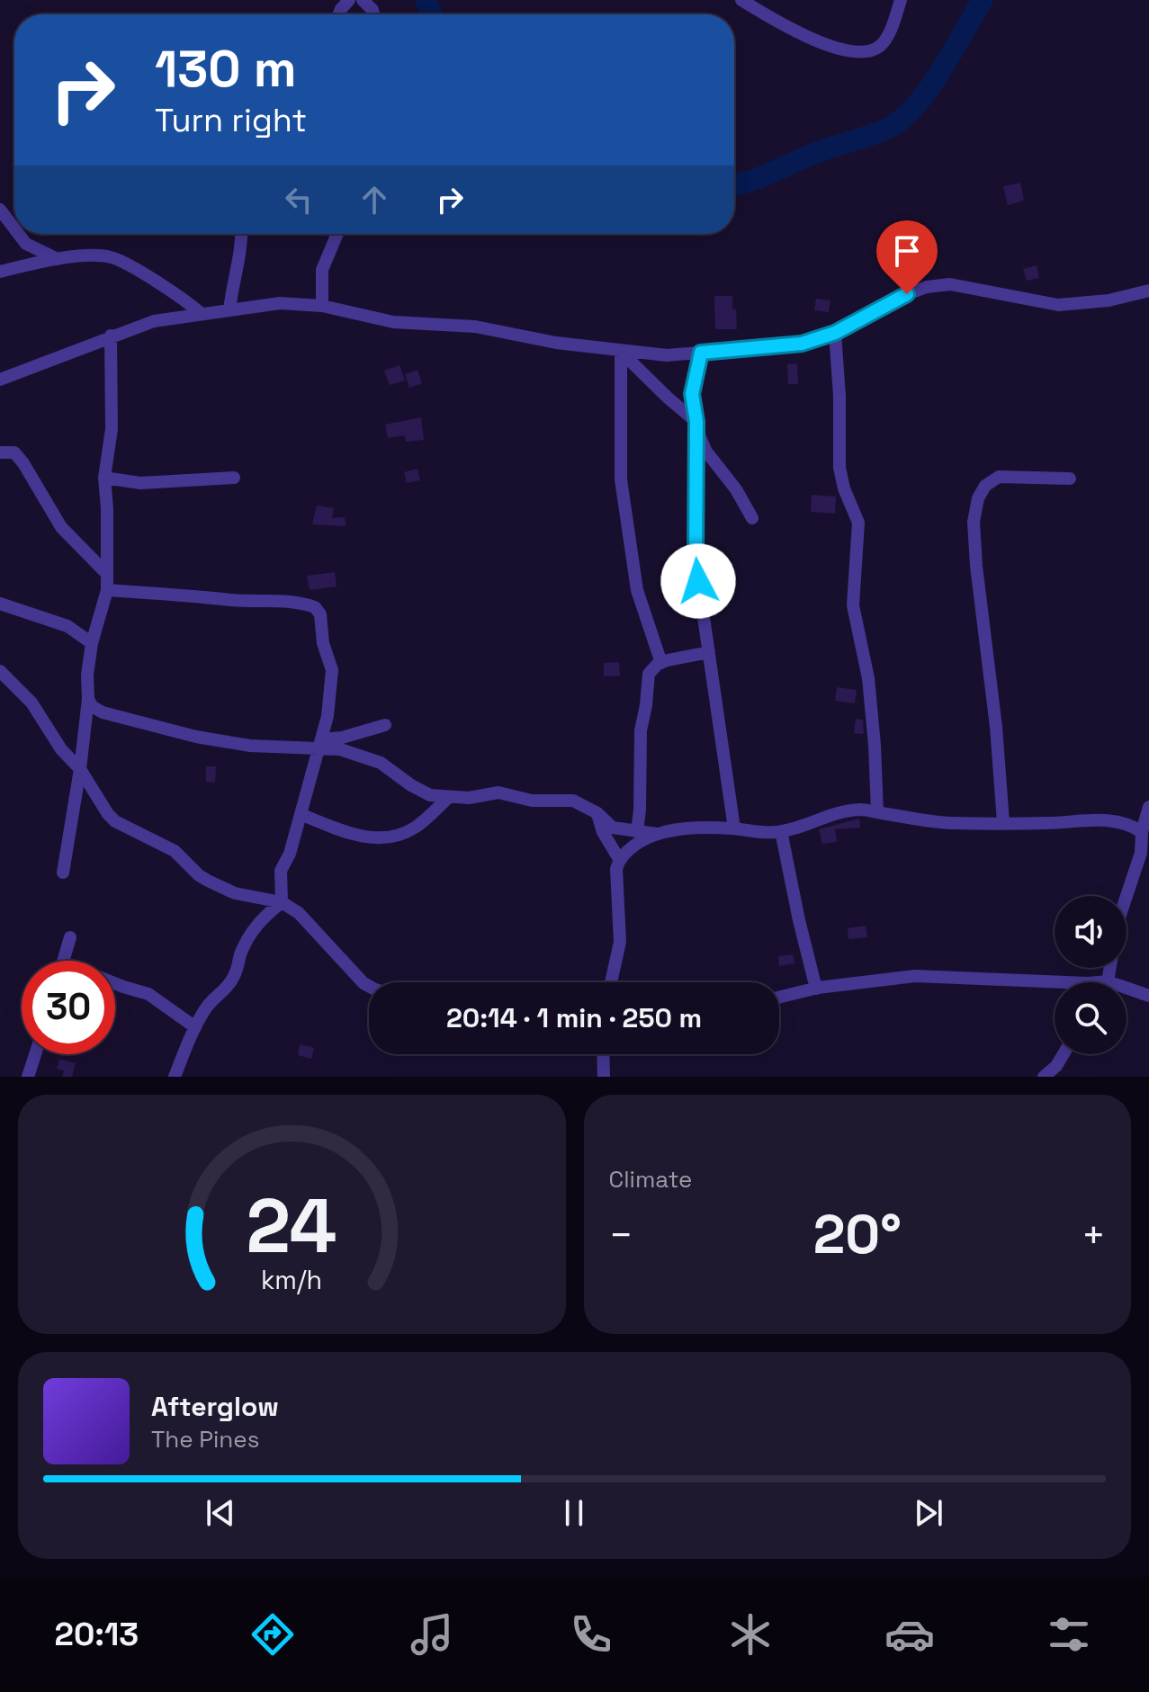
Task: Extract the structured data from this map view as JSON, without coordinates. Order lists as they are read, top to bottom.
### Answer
{
  "page": {
    "turn": ["130 m", "Turn right"],
    "limit": "30",
    "trip": "20:14 · 1 min · 250 m",
    "tile": "Climate",
    "heat": ["−", "20°", "+"],
    "song": ["Afterglow", "The Pines"],
    "tabs": "20:13",
    "gauge": ["24", "km/h"]
  }
}
